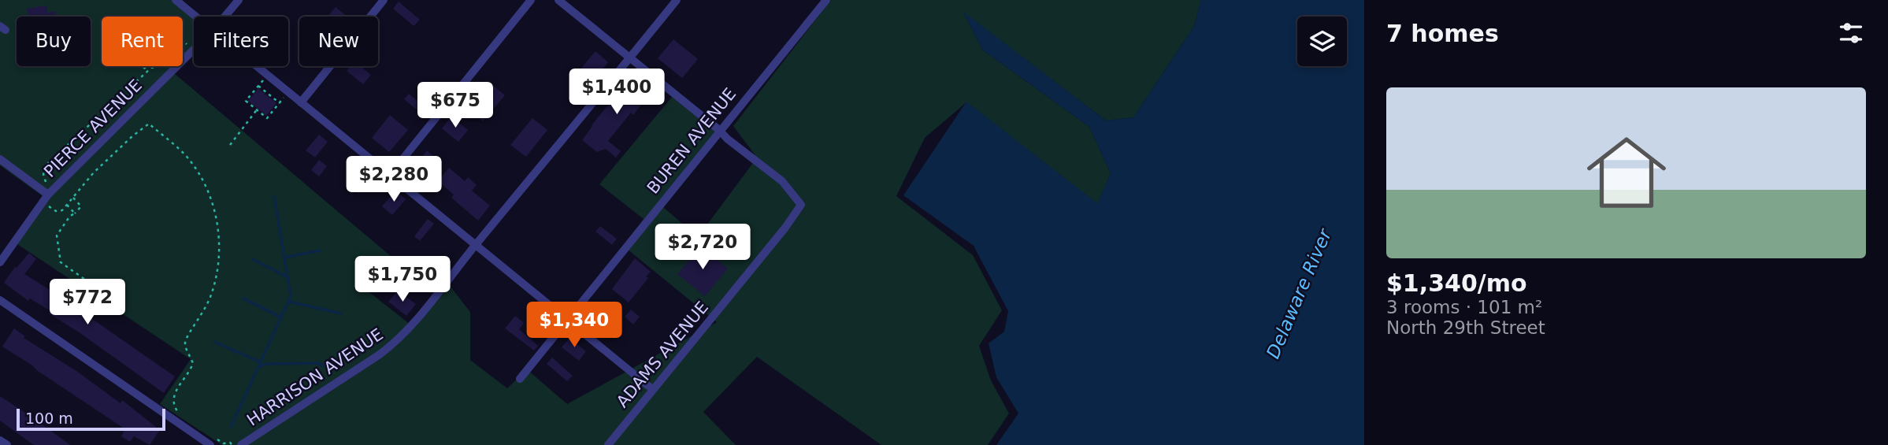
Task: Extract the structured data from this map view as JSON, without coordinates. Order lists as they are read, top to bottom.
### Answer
{
  "streets": {
    "street": [
      "PIERCE AVENUE",
      "BUREN AVENUE",
      "ADAMS AVENUE",
      "HARRISON AVENUE"
    ]
  },
  "crossings": [
    ["BUREN AVENUE", "ADAMS AVENUE"]
  ],
  "water": ["Delaware River"],
  "scale_bar": "100 m",
  "page": {
    "heading": "7 homes",
    "chip": [
      "Buy",
      "Rent",
      "Filters",
      "New"
    ],
    "list": [
      {
        "name": "$1,340/mo",
        "note": "3 rooms · 101 m² · North 29th Street"
      }
    ],
    "price": [
      "$1,400",
      "$675",
      "$2,280",
      "$2,720",
      "$1,750",
      "$772",
      "$1,340"
    ],
    "scale": "100 m"
  }
}
